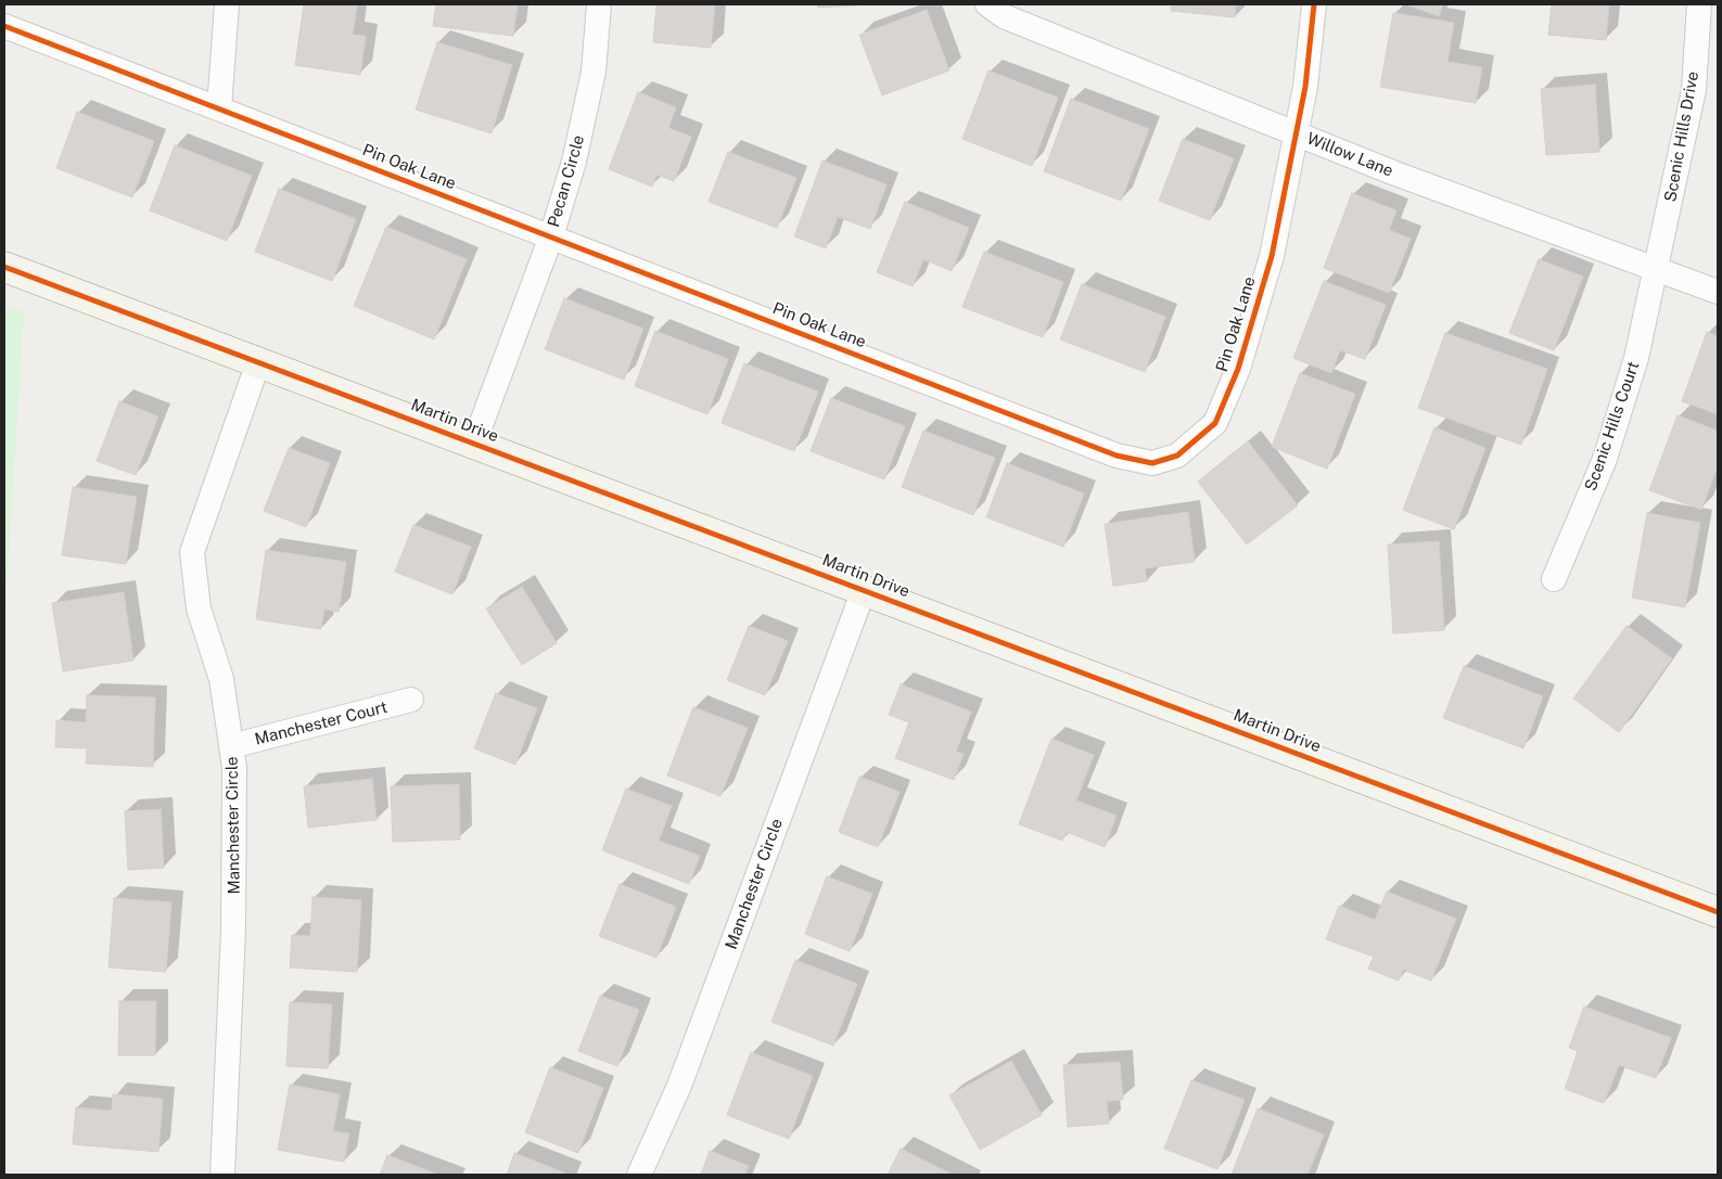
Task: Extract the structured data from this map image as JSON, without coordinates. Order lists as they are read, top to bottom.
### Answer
{
  "streets": {
    "street": [
      "Scenic Hills Drive",
      "Willow Lane",
      "Pin Oak Lane",
      "Pecan Circle",
      "Martin Drive",
      "Scenic Hills Court",
      "Manchester Court",
      "Manchester Circle"
    ]
  },
  "crossings": [
    ["Scenic Hills Drive", "Willow Lane"],
    ["Scenic Hills Drive", "Scenic Hills Court"],
    ["Willow Lane", "Pin Oak Lane"],
    ["Willow Lane", "Scenic Hills Court"],
    ["Pin Oak Lane", "Pecan Circle"],
    ["Pecan Circle", "Martin Drive"],
    ["Martin Drive", "Manchester Circle"],
    ["Manchester Court", "Manchester Circle"]
  ]
}
